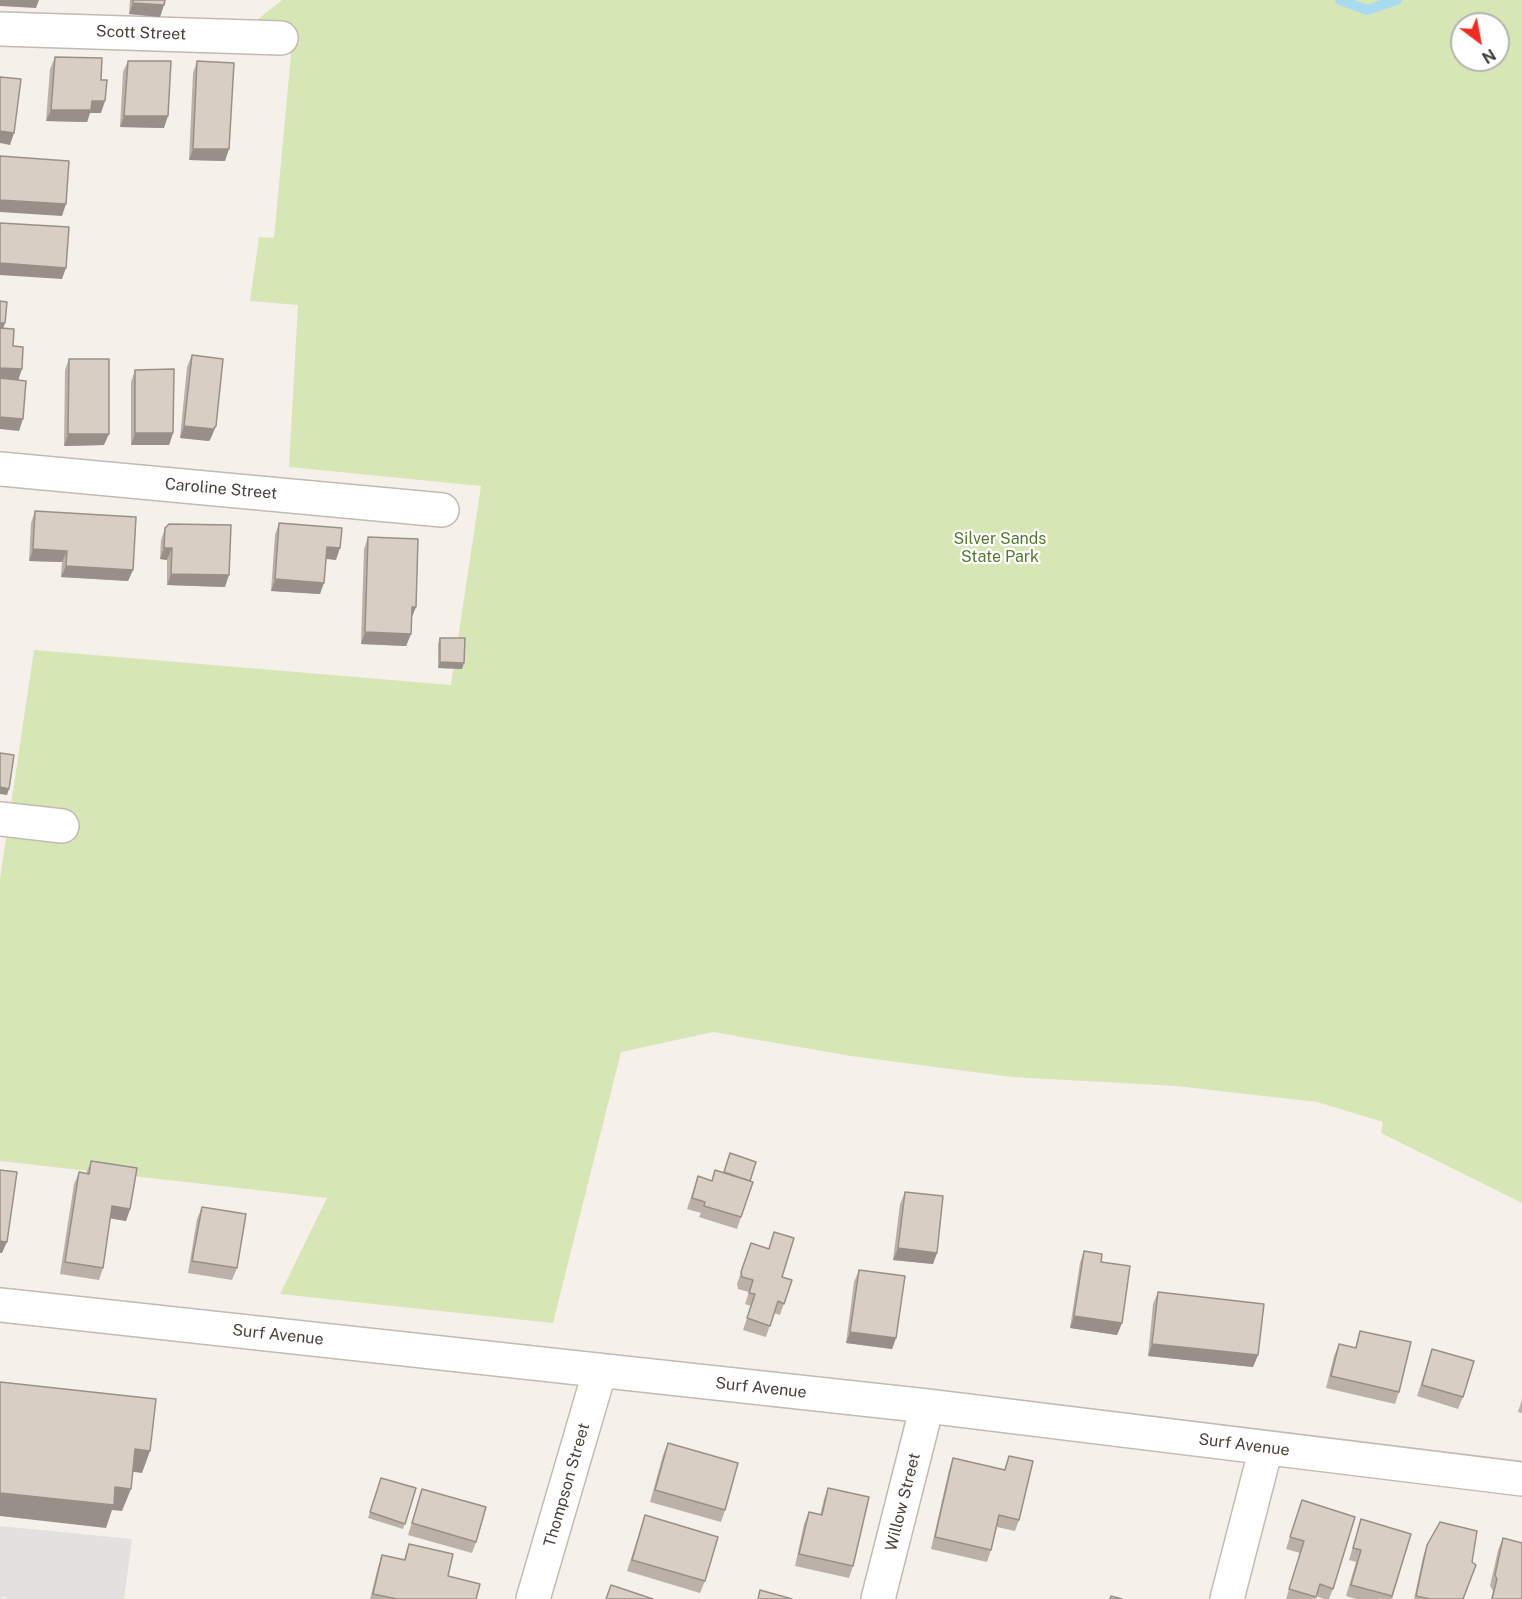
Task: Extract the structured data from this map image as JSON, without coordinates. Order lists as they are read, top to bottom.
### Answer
{
  "streets": {
    "street": [
      "Scott Street",
      "Caroline Street",
      "Surf Avenue",
      "Thompson Street",
      "Willow Street"
    ]
  },
  "crossings": [
    ["Surf Avenue", "Thompson Street"],
    ["Surf Avenue", "Willow Street"]
  ],
  "parks": ["Silver Sands State Park"],
  "north": "bottom right"
}
